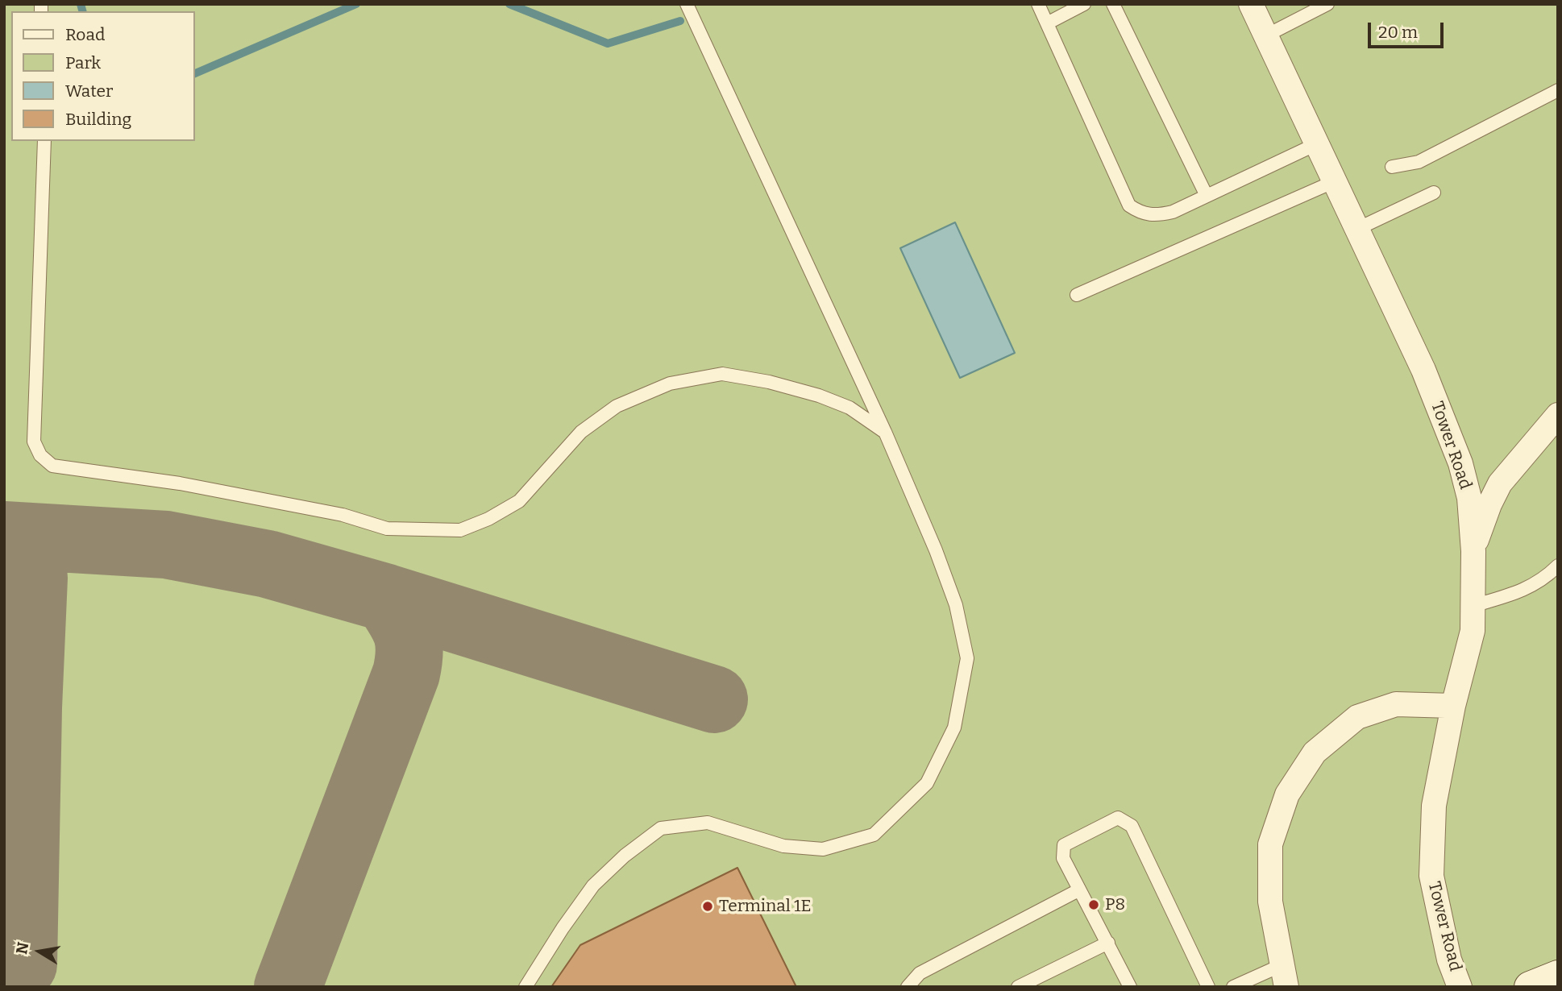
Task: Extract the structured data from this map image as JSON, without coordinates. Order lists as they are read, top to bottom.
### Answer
{
  "streets": {
    "street": ["Tower Road"]
  },
  "places": ["P8", "Terminal 1E"],
  "legend": [
    "Road",
    "Park",
    "Water",
    "Building"
  ],
  "scale_bar": "20 m",
  "north": "left"
}
